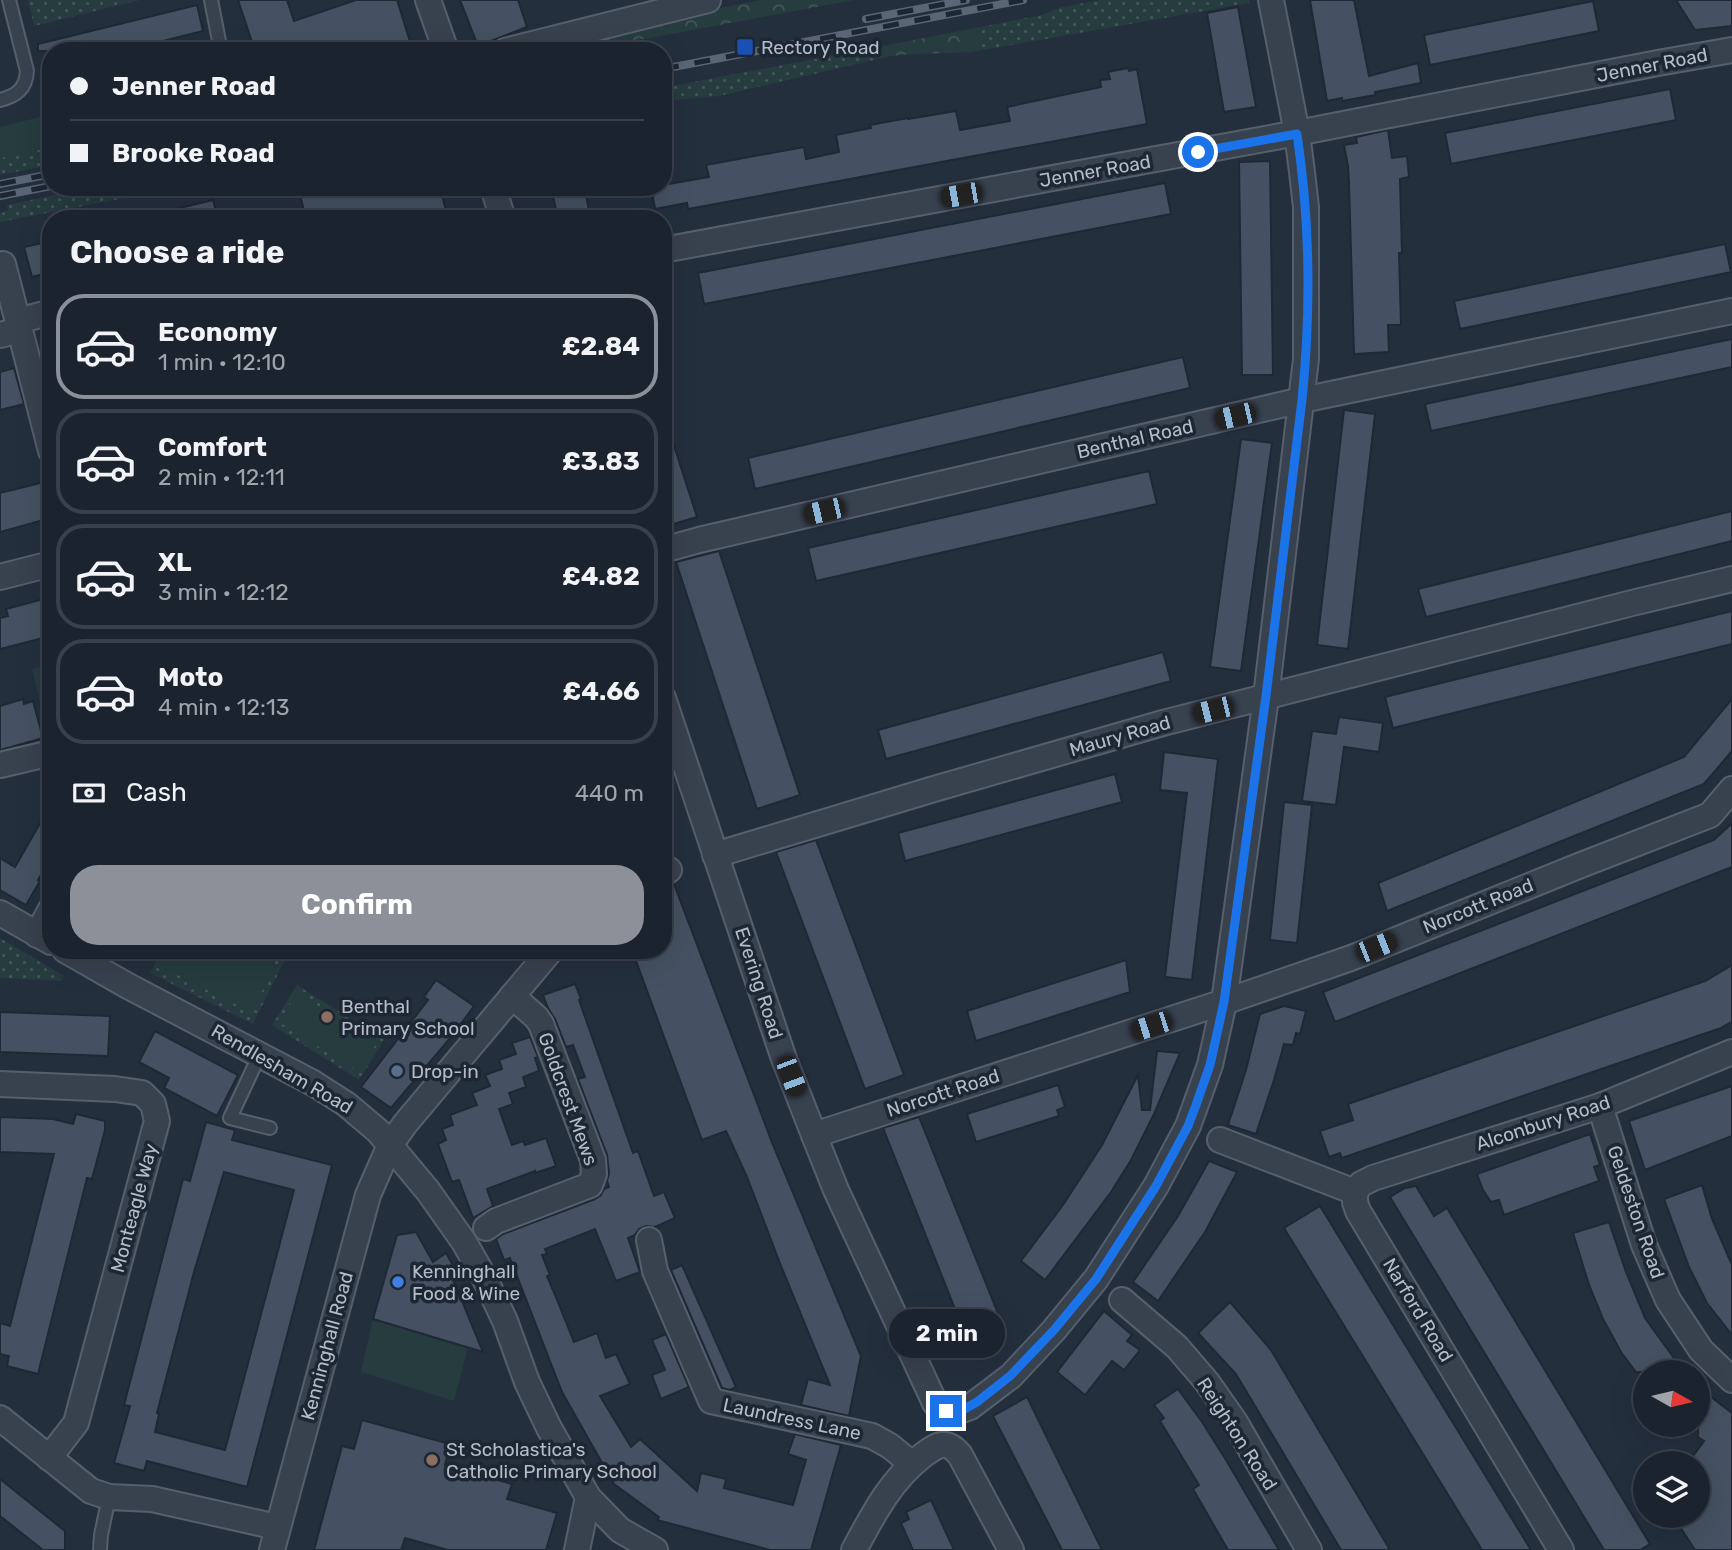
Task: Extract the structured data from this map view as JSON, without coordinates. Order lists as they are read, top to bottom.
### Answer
{
  "streets": {
    "street": [
      "Jenner Road",
      "Benthal Road",
      "Maury Road",
      "Norcott Road",
      "Evering Road",
      "Rendlesham Road",
      "Goldcrest Mews",
      "Alconbury Road",
      "Monteagle Way",
      "Geldeston Road",
      "Narford Road",
      "Kenninghall Road",
      "Laundress Lane",
      "Reighton Road"
    ]
  },
  "crossings": [
    ["Maury Road", "Evering Road"],
    ["Norcott Road", "Evering Road"],
    ["Rendlesham Road", "Kenninghall Road"],
    ["Alconbury Road", "Geldeston Road"],
    ["Alconbury Road", "Narford Road"]
  ],
  "places": {
    "transit": ["Rectory Road"],
    "other": [
      "Benthal Primary School",
      "Drop-in",
      "Kenninghall Food & Wine",
      "St Scholastica's Catholic Primary School"
    ]
  },
  "north": "right",
  "page": {
    "banner": ["Jenner Road", "Brooke Road"],
    "heading": "Choose a ride",
    "list": [
      {
        "name": "Economy",
        "note": "1 min · 12:10",
        "value": "£2.84"
      },
      {
        "name": "Comfort",
        "note": "2 min · 12:11",
        "value": "£3.83"
      },
      {
        "name": "XL",
        "note": "3 min · 12:12",
        "value": "£4.82"
      },
      {
        "name": "Moto",
        "note": "4 min · 12:13",
        "value": "£4.66"
      }
    ],
    "pay": ["Cash", "440 m"],
    "buttons": "Confirm",
    "bubble": "2 min"
  }
}
